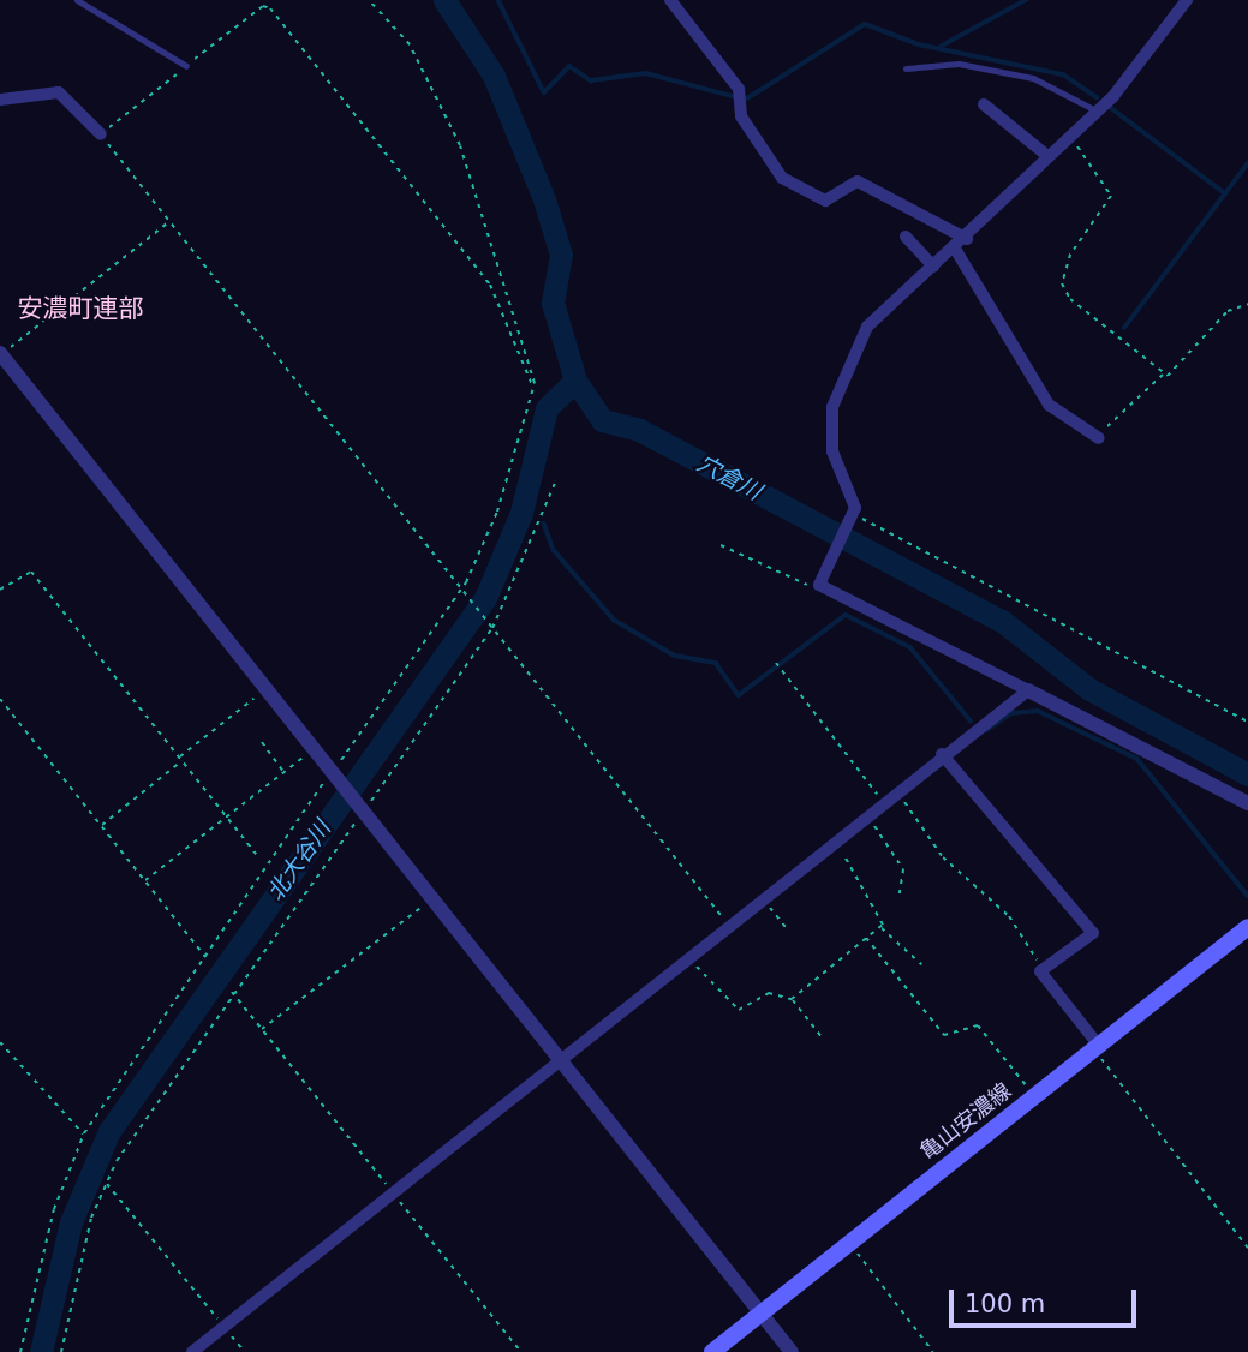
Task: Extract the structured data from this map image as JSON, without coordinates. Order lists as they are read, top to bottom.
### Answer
{
  "streets": {
    "main road": ["亀山安濃線"]
  },
  "districts": ["安濃町連部"],
  "water": ["穴倉川", "北大谷川"],
  "scale_bar": "100 m"
}
